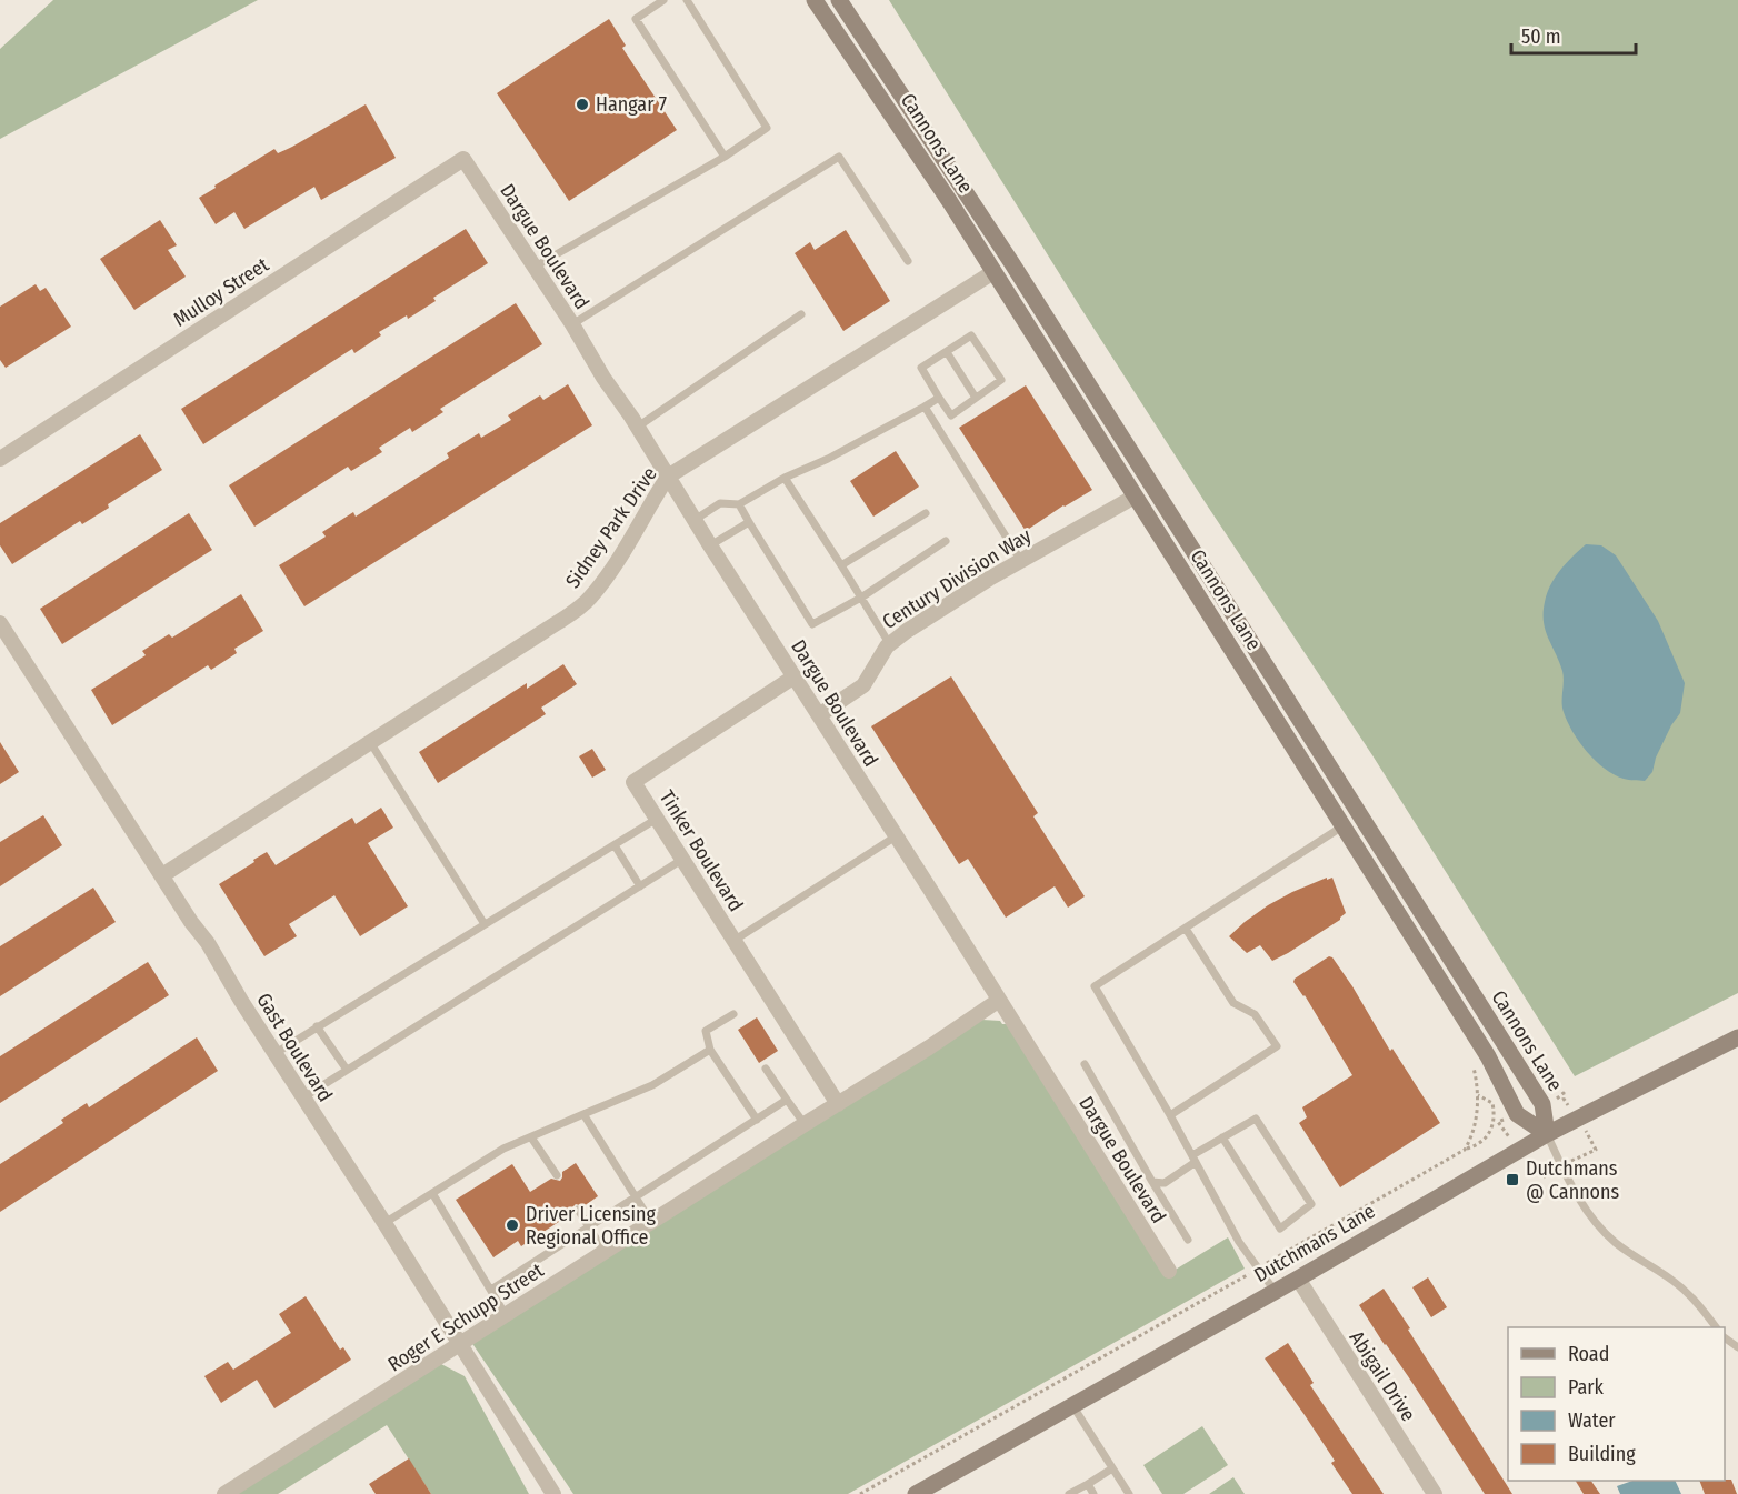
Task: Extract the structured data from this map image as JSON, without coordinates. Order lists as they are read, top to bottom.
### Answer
{
  "streets": {
    "main road": ["Cannons Lane", "Dutchmans Lane"],
    "street": [
      "Dargue Boulevard",
      "Mulloy Street",
      "Sidney Park Drive",
      "Century Division Way",
      "Tinker Boulevard",
      "Gast Boulevard",
      "Roger E Schupp Street",
      "Abigail Drive"
    ]
  },
  "crossings": [
    ["Cannons Lane", "Sidney Park Drive"],
    ["Cannons Lane", "Century Division Way"],
    ["Cannons Lane", "Dutchmans Lane"],
    ["Dargue Boulevard", "Mulloy Street"],
    ["Dargue Boulevard", "Sidney Park Drive"],
    ["Dargue Boulevard", "Century Division Way"],
    ["Dargue Boulevard", "Tinker Boulevard"],
    ["Dargue Boulevard", "Roger E Schupp Street"],
    ["Sidney Park Drive", "Gast Boulevard"],
    ["Tinker Boulevard", "Roger E Schupp Street"],
    ["Gast Boulevard", "Roger E Schupp Street"],
    ["Dutchmans Lane", "Abigail Drive"]
  ],
  "places": {
    "other": ["Hangar 7", "Driver Licensing Regional Office"],
    "transit": ["Dutchmans @ Cannons"]
  },
  "legend": [
    "Road",
    "Park",
    "Water",
    "Building"
  ],
  "scale_bar": "50 m"
}
